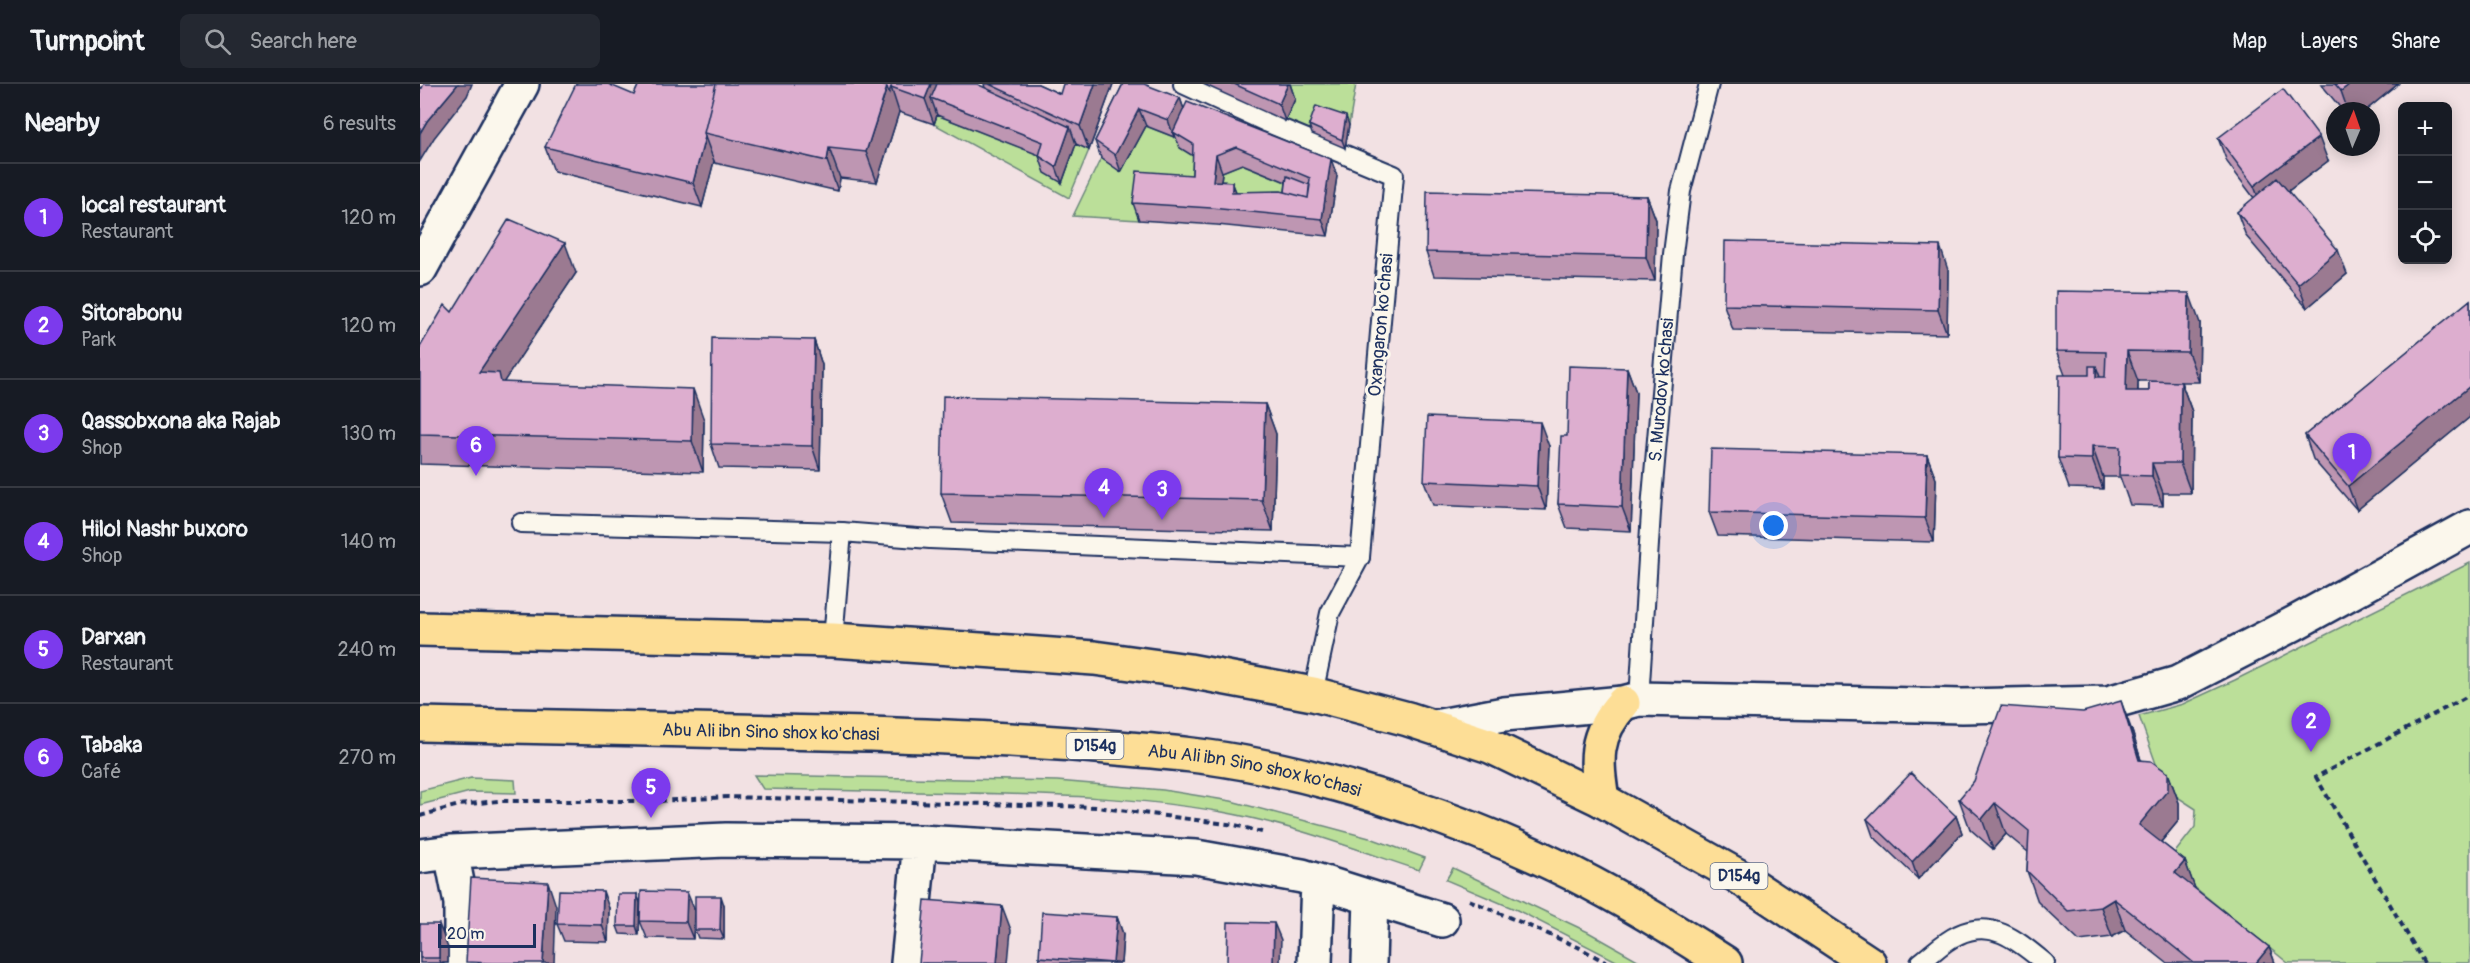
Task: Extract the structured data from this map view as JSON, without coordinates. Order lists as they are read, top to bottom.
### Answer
{
  "streets": {
    "main road": ["Abu Ali ibn Sino shox ko'chasi", "D154g"],
    "lane": ["Oxangaron ko'chasi", "S. Murodov ko'chasi"]
  },
  "crossings": [
    ["Oxangaron ko'chasi", "D154g"],
    ["S. Murodov ko'chasi", "D154g"]
  ],
  "scale_bar": "20 m",
  "north": "top",
  "page": {
    "header": "Turnpoint",
    "search": "Search here",
    "nav": ["Map", "Layers", "Share"],
    "heading": ["Nearby", "6 results"],
    "map_buttons": ["+", "−"],
    "list": [
      {
        "mark": "1",
        "name": "local restaurant",
        "note": "Restaurant",
        "value": "120 m"
      },
      {
        "mark": "2",
        "name": "Sitorabonu",
        "note": "Park",
        "value": "120 m"
      },
      {
        "mark": "3",
        "name": "Qassobxona aka Rajab",
        "note": "Shop",
        "value": "130 m"
      },
      {
        "mark": "4",
        "name": "Hilol Nashr buxoro",
        "note": "Shop",
        "value": "140 m"
      },
      {
        "mark": "5",
        "name": "Darxan",
        "note": "Restaurant",
        "value": "240 m"
      },
      {
        "mark": "6",
        "name": "Tabaka",
        "note": "Café",
        "value": "270 m"
      }
    ],
    "pins": [
      "6",
      "1",
      "4",
      "3",
      "2",
      "5"
    ],
    "scale": "20 m"
  }
}
